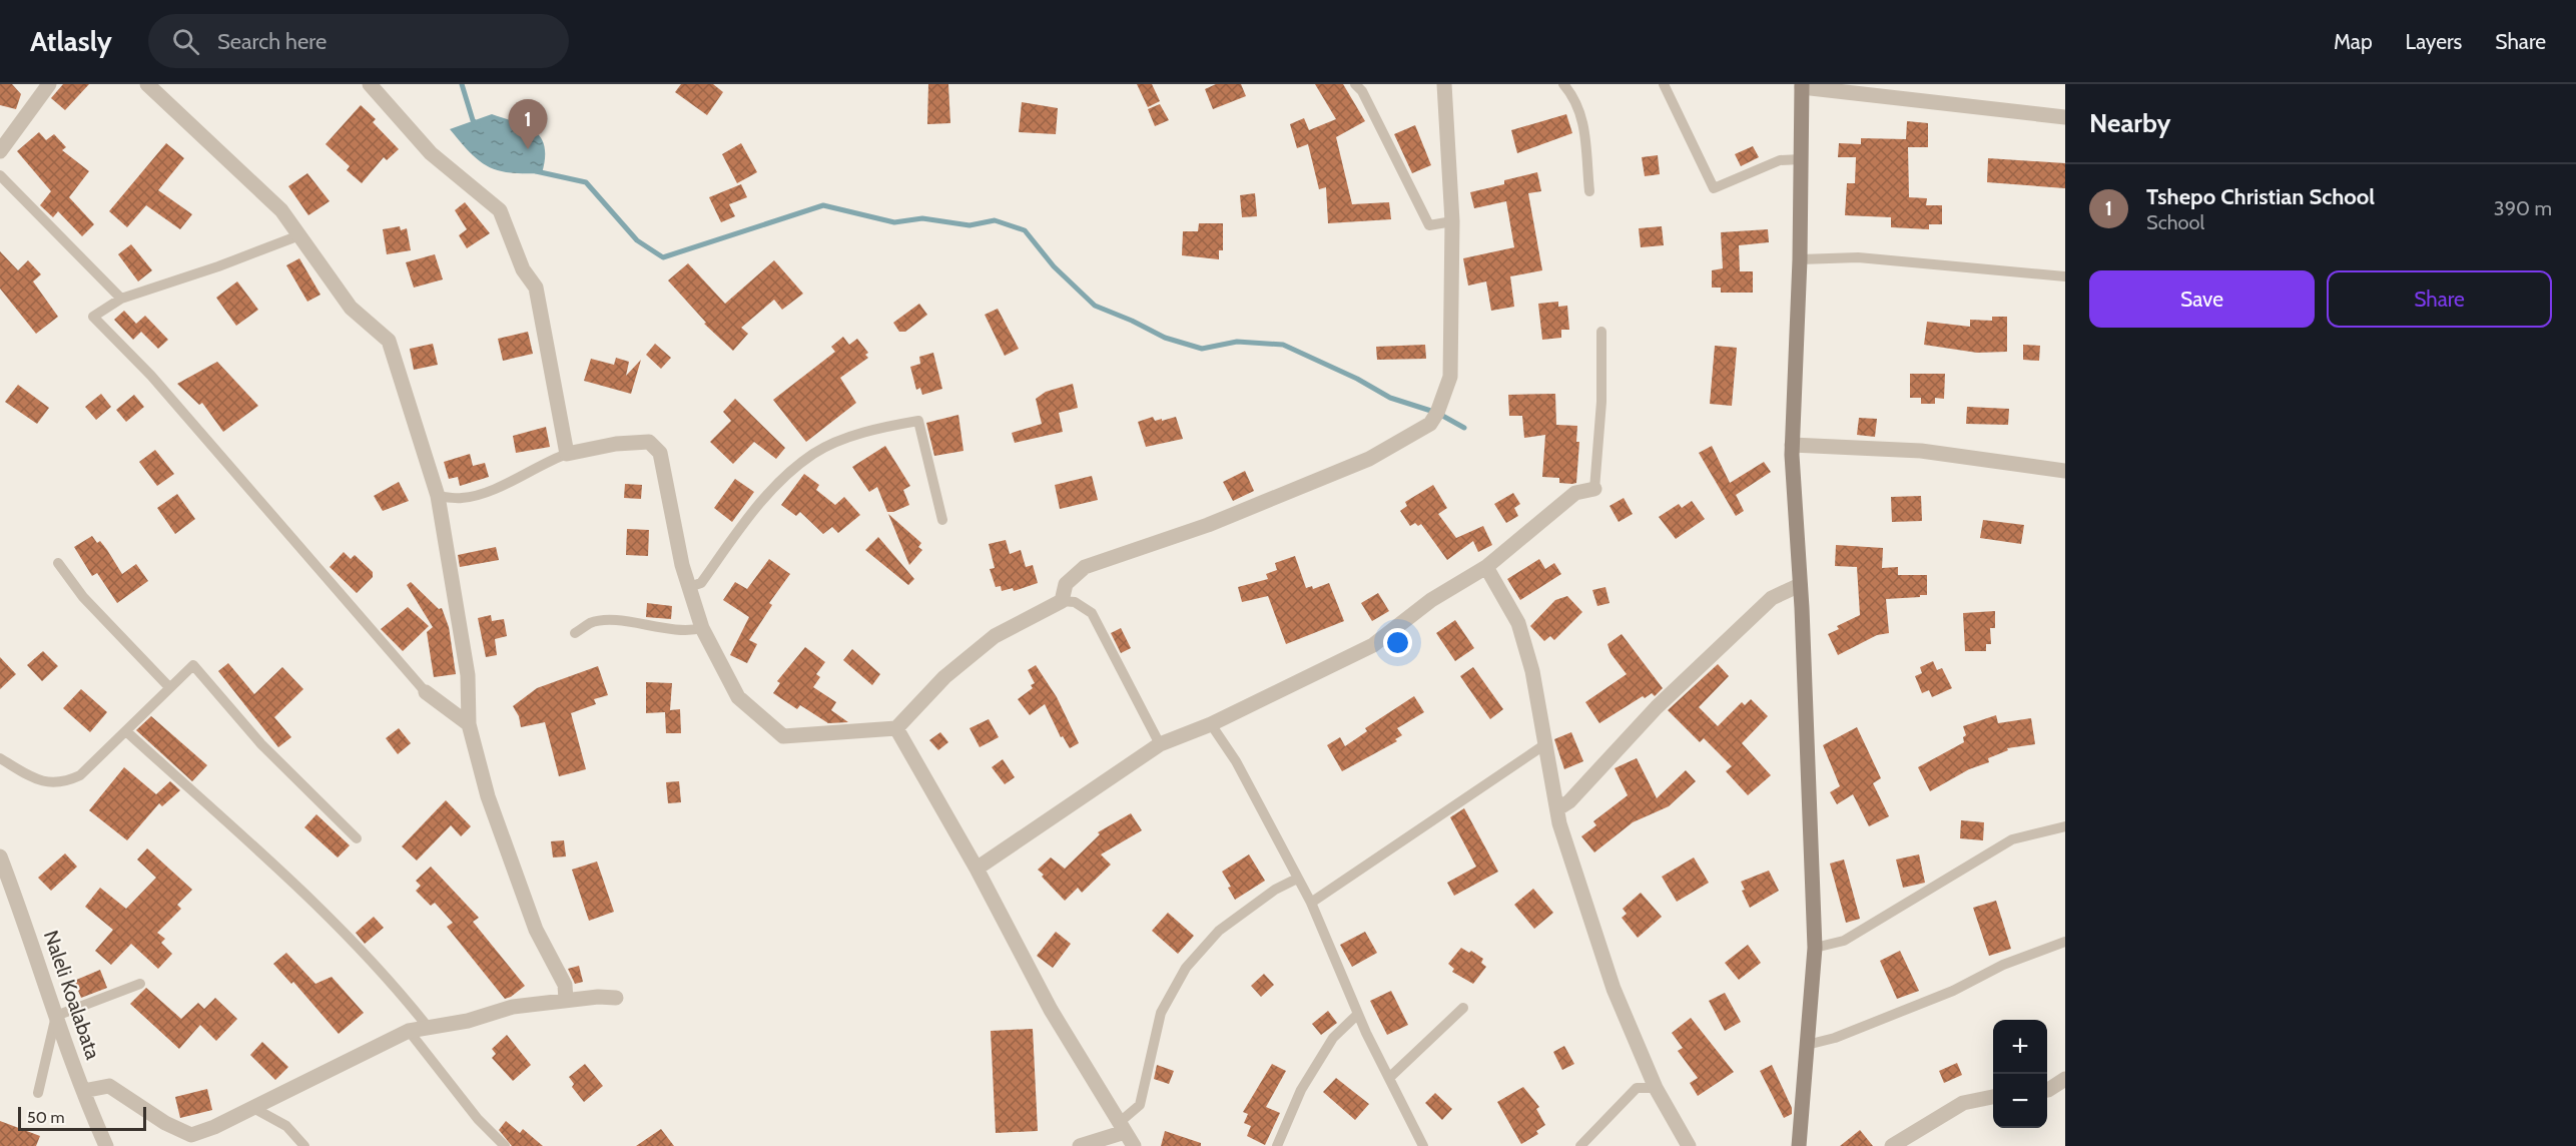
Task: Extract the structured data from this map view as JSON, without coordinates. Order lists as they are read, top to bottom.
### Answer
{
  "streets": {
    "street": ["Naleli Koalabata"]
  },
  "scale_bar": "50 m",
  "page": {
    "header": "Atlasly",
    "search": "Search here",
    "nav": ["Map", "Layers", "Share"],
    "heading": "Nearby",
    "pins": "1",
    "list": [
      {
        "mark": "1",
        "name": "Tshepo Christian School",
        "note": "School",
        "value": "390 m"
      }
    ],
    "buttons": ["Save", "Share"],
    "map_buttons": ["+", "−"],
    "scale": "50 m"
  }
}
